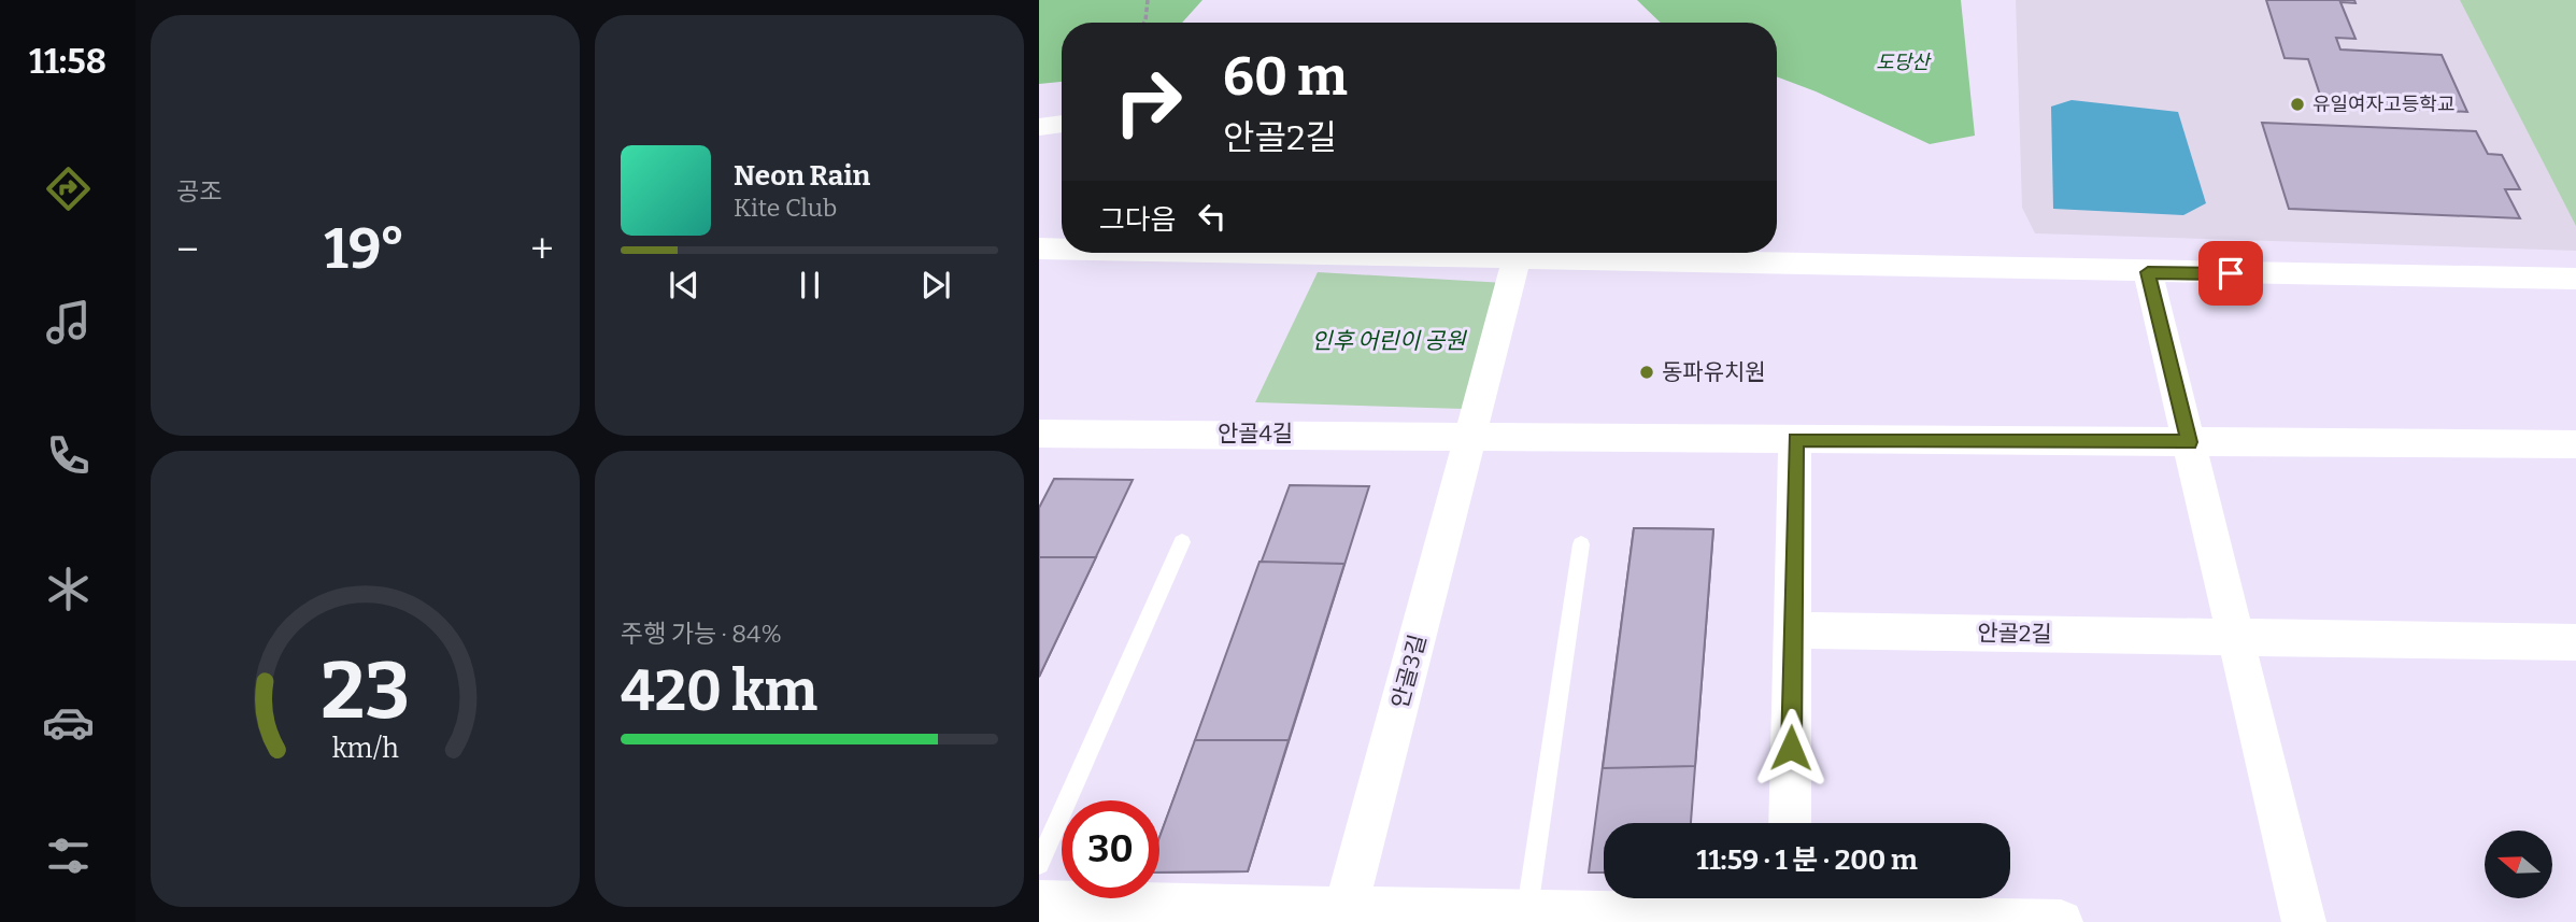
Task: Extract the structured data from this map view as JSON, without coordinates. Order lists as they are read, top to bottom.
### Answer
{
  "streets": {
    "street": ["안골4길", "안골2길", "안골3길"]
  },
  "crossings": [
    ["안골4길", "안골3길"]
  ],
  "parks": ["도당산", "인후 어린이 공원"],
  "places": ["유일여자고등학교", "동파유치원"],
  "north": "left",
  "page": {
    "tabs": "11:58",
    "tile": [
      "공조",
      ["주행 가능 · 84%", "420 km"]
    ],
    "turn": ["60 m", "안골2길"],
    "song": ["Neon Rain", "Kite Club"],
    "then": "그다음",
    "heat": ["−", "19°", "+"],
    "limit": "30",
    "trip": "11:59 · 1 분 · 200 m",
    "gauge": ["23", "km/h"]
  }
}
